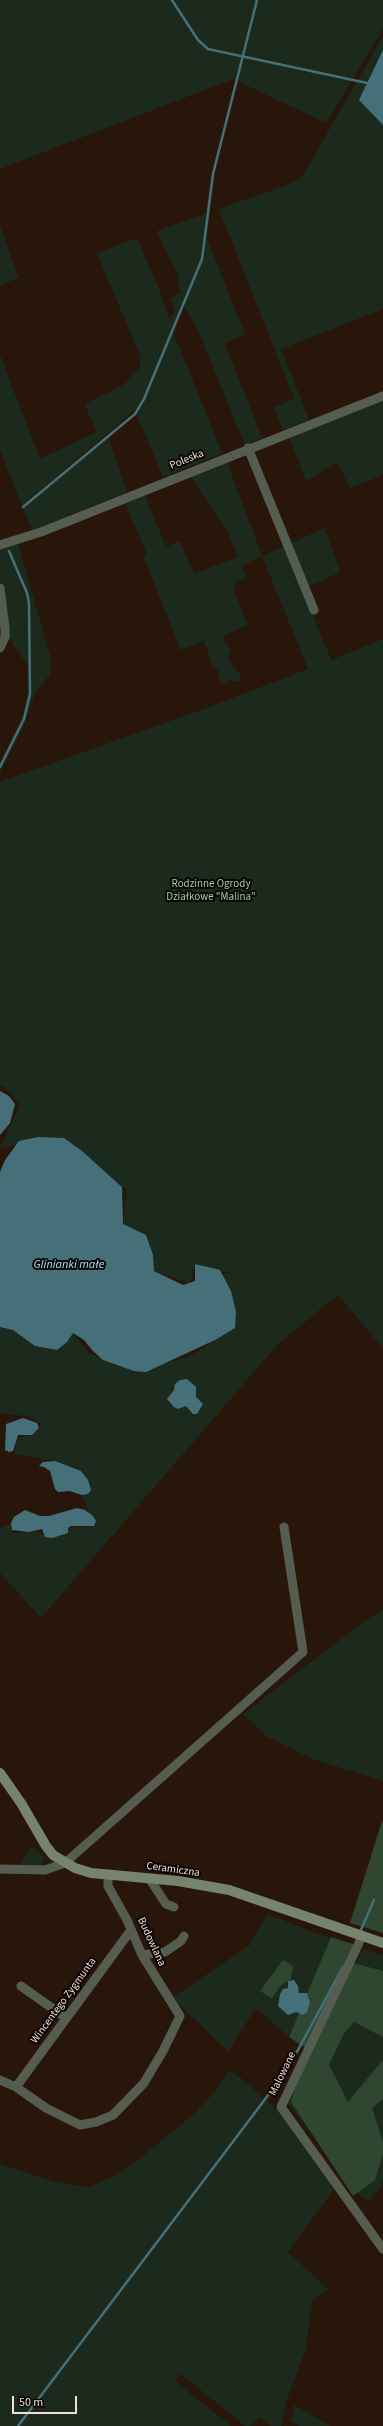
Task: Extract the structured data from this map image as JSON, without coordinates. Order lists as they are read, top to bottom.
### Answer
{
  "streets": {
    "street": [
      "Poleska",
      "Ceramiczna",
      "Budowlana",
      "Wincentego Zygmunta",
      "Malowane"
    ]
  },
  "crossings": [
    ["Ceramiczna", "Budowlana"],
    ["Ceramiczna", "Malowane"],
    ["Budowlana", "Wincentego Zygmunta"]
  ],
  "water": ["Glinianki małe"],
  "parks": ["Rodzinne Ogrody Działkowe \"Malina\""],
  "scale_bar": "50 m"
}
